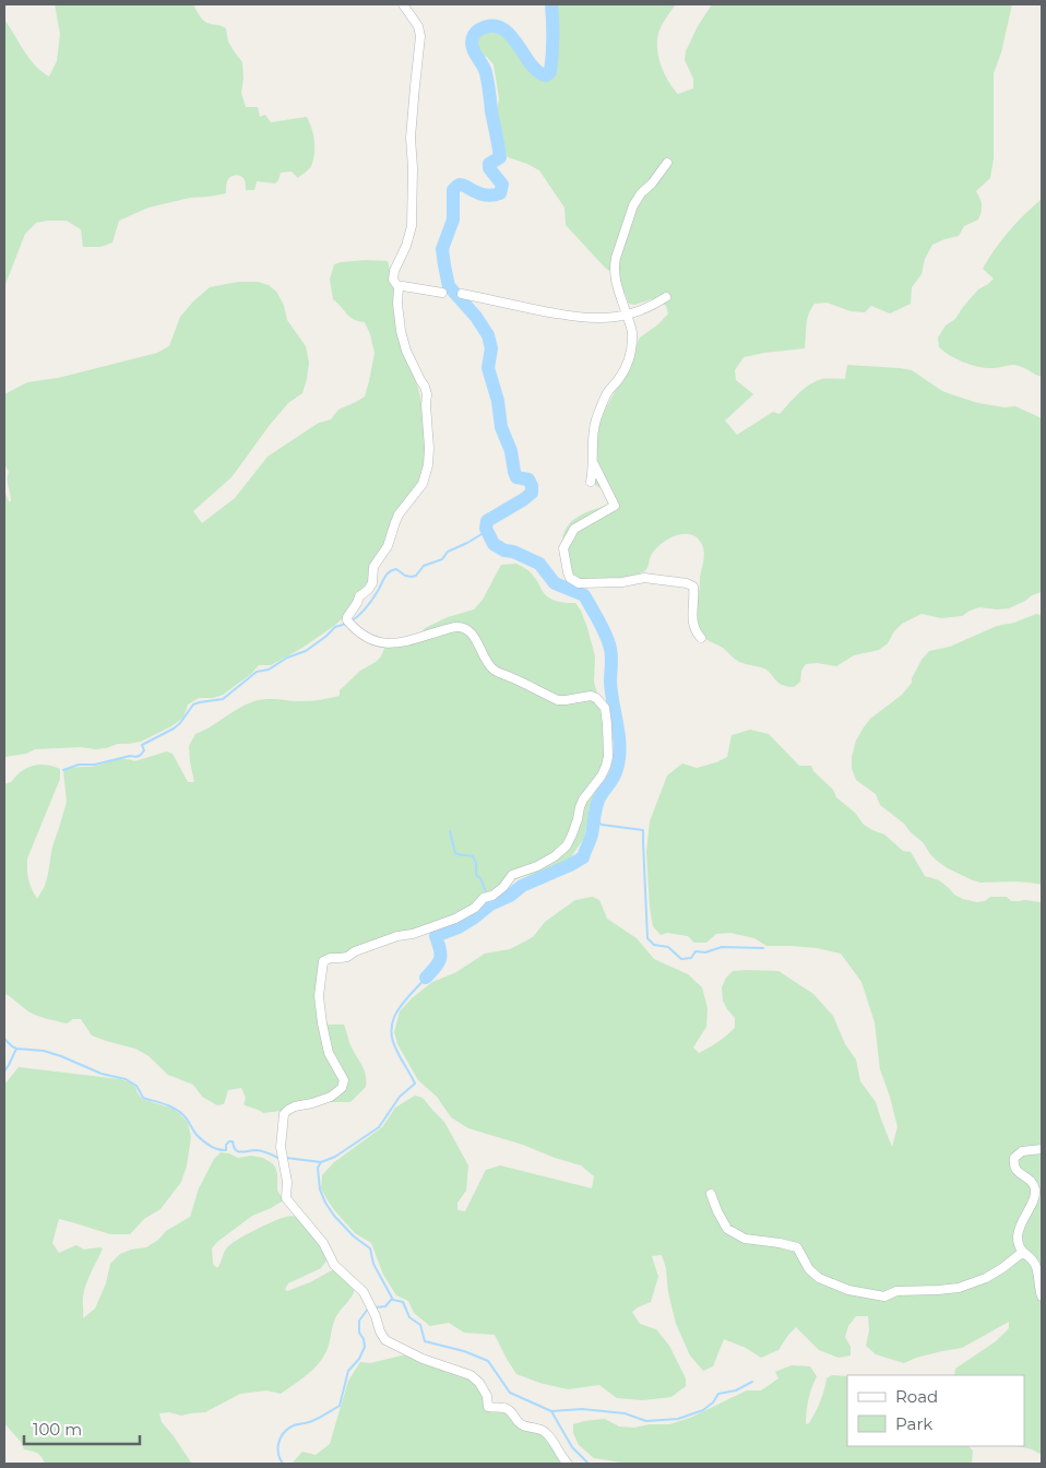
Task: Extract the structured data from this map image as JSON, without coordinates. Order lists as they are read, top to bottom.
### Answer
{
  "legend": ["Road", "Park"],
  "scale_bar": "100 m"
}
